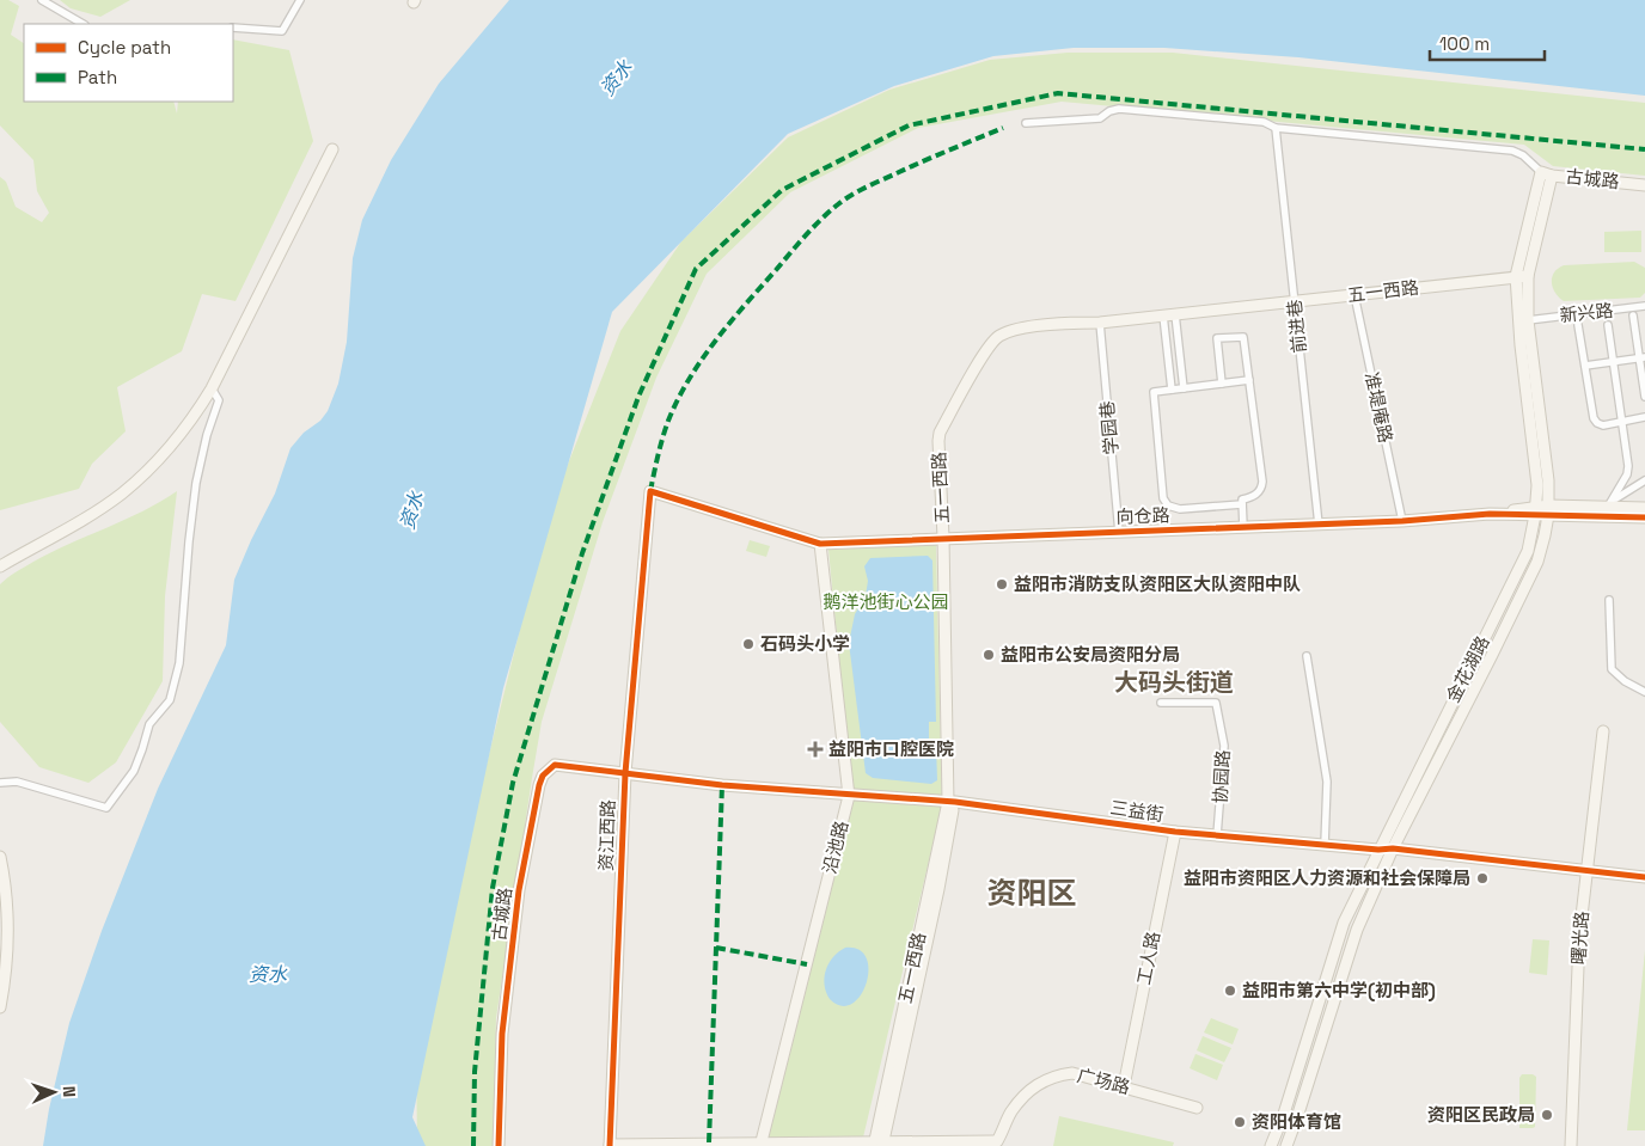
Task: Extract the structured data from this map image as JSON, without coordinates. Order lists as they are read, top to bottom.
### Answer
{
  "streets": {
    "street": [
      "古城路",
      "五一西路",
      "新兴路",
      "前进巷",
      "准堤庵路",
      "学园巷",
      "向仓路",
      "金花湖路",
      "协园路",
      "三益街",
      "资江西路",
      "沿池路",
      "曙光路",
      "工人路",
      "广场路"
    ]
  },
  "crossings": [
    ["古城路", "金花湖路"],
    ["古城路", "三益街"],
    ["古城路", "资江西路"],
    ["五一西路", "前进巷"],
    ["五一西路", "准堤庵路"],
    ["五一西路", "学园巷"],
    ["五一西路", "向仓路"],
    ["五一西路", "金花湖路"],
    ["五一西路", "三益街"],
    ["五一西路", "广场路"],
    ["前进巷", "向仓路"],
    ["准堤庵路", "向仓路"],
    ["学园巷", "向仓路"],
    ["向仓路", "金花湖路"],
    ["向仓路", "资江西路"],
    ["向仓路", "沿池路"],
    ["金花湖路", "三益街"],
    ["协园路", "三益街"],
    ["三益街", "资江西路"],
    ["三益街", "沿池路"],
    ["三益街", "曙光路"],
    ["三益街", "工人路"],
    ["资江西路", "广场路"],
    ["沿池路", "广场路"],
    ["工人路", "广场路"]
  ],
  "districts": ["大码头街道", "资阳区"],
  "water": ["资水"],
  "parks": ["鹅洋池街心公园"],
  "places": {
    "other": [
      "益阳市消防支队资阳区大队资阳中队",
      "石码头小学",
      "益阳市公安局资阳分局",
      "益阳市资阳区人力资源和社会保障局",
      "益阳市第六中学(初中部)",
      "资阳区民政局",
      "资阳体育馆"
    ],
    "health": ["益阳市口腔医院"]
  },
  "legend": ["Cycle path", "Path"],
  "scale_bar": "100 m",
  "north": "right"
}
